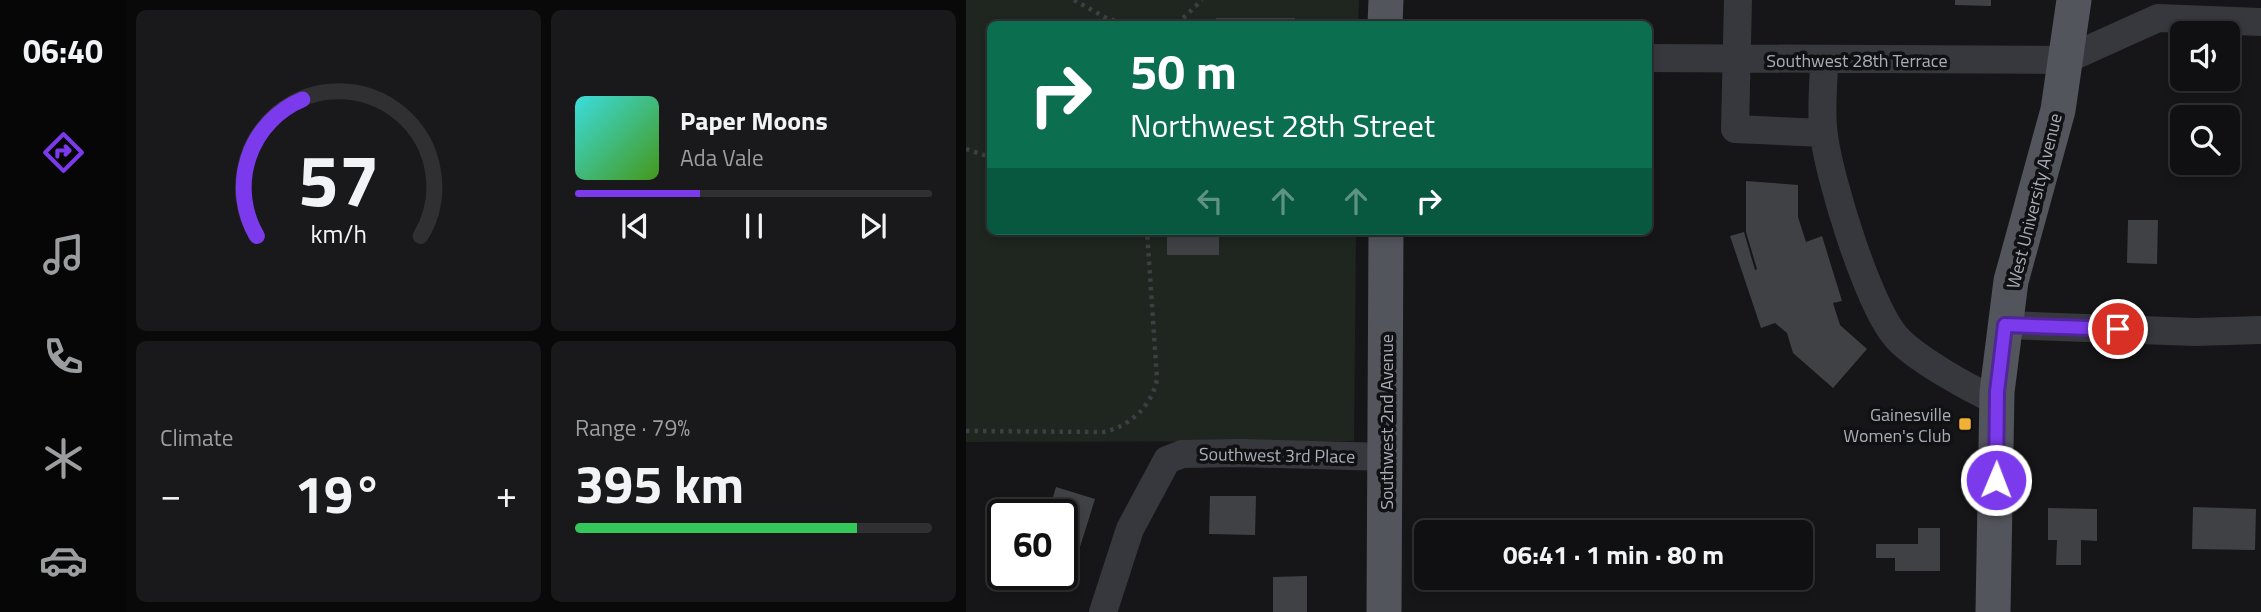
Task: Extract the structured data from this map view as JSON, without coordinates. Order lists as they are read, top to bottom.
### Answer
{
  "streets": {
    "main road": ["West University Avenue", "Southwest 2nd Avenue"],
    "street": ["Southwest 28th Terrace", "Southwest 3rd Place"]
  },
  "crossings": [
    ["Southwest 28th Terrace", "West University Avenue"],
    ["Southwest 2nd Avenue", "Southwest 3rd Place"]
  ],
  "places": {
    "transit": ["Gainesville Women's Club"]
  },
  "page": {
    "tabs": "06:40",
    "turn": ["50 m", "Northwest 28th Street"],
    "song": ["Paper Moons", "Ada Vale"],
    "tile": [
      "Climate",
      ["Range · 79%", "395 km"]
    ],
    "heat": ["−", "19°", "+"],
    "limit": "60",
    "trip": "06:41 · 1 min · 80 m",
    "gauge": ["57", "km/h"]
  }
}
